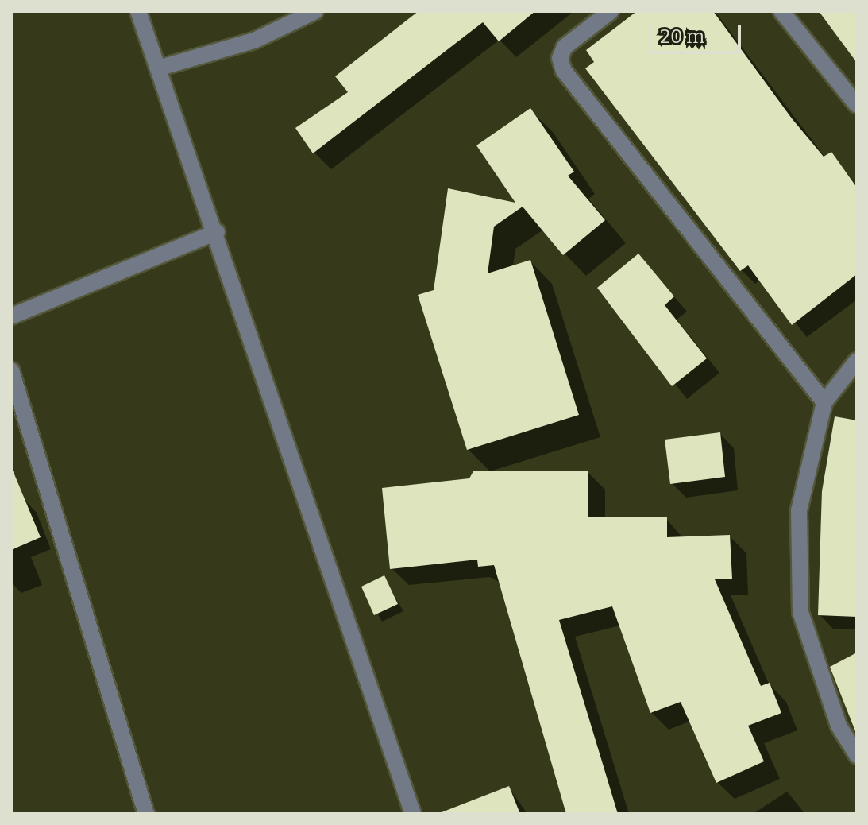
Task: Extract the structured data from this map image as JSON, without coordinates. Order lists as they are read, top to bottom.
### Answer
{
  "scale_bar": "20 m"
}
